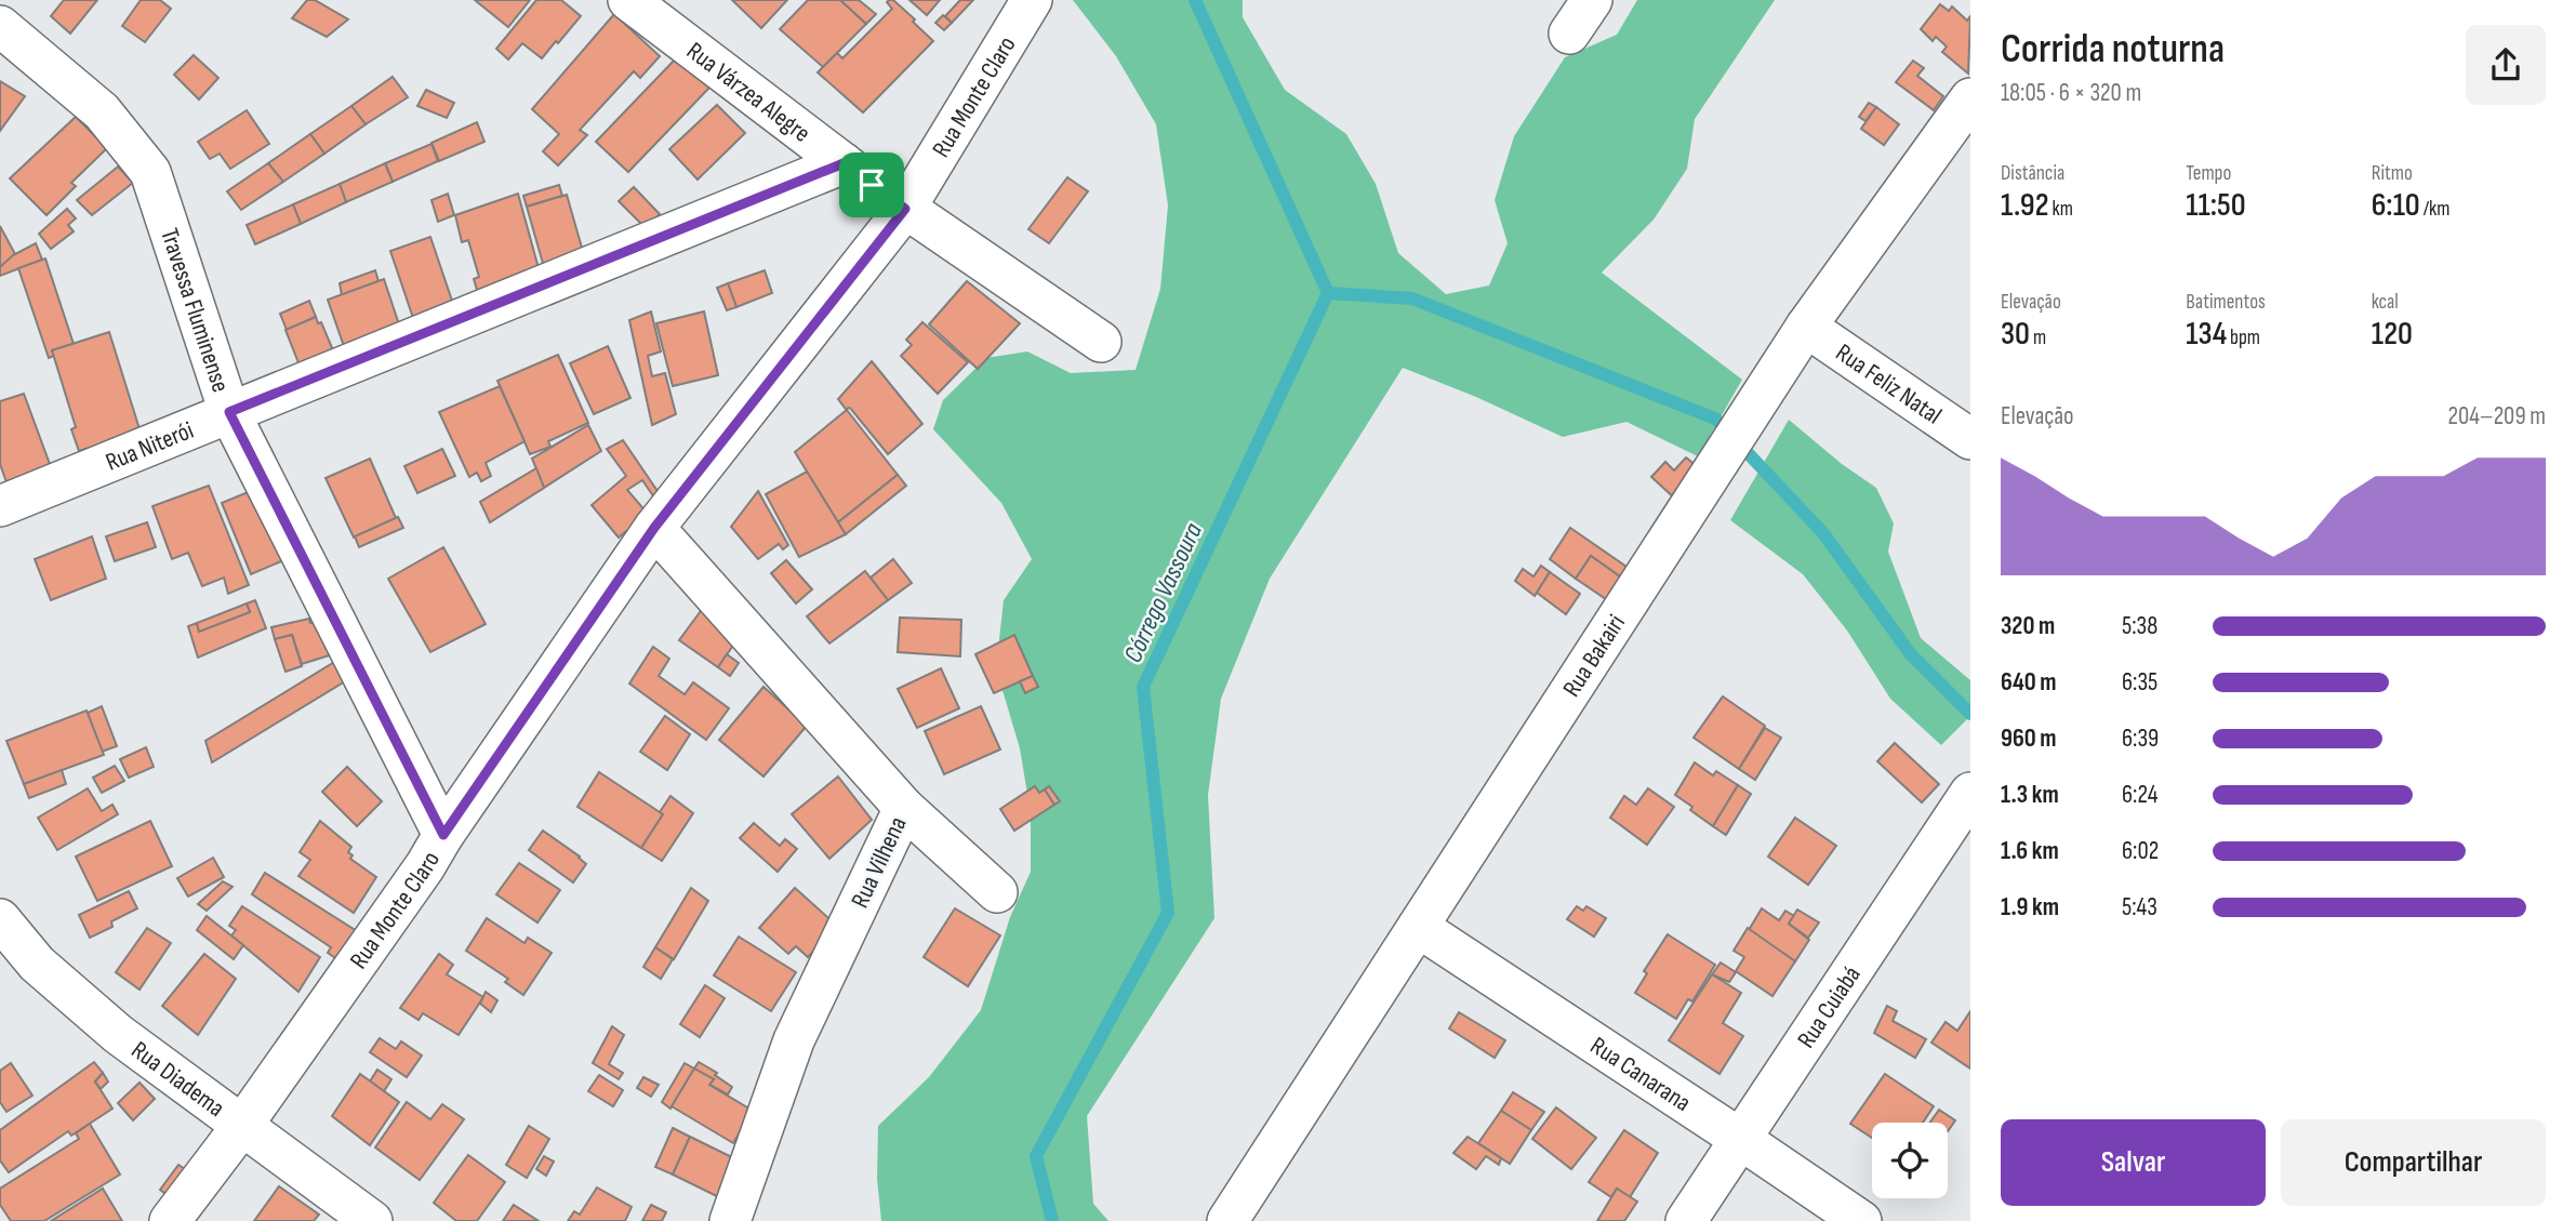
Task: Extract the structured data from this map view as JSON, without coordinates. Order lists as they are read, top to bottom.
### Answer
{
  "streets": {
    "street": [
      "Rua Várzea Alegre",
      "Rua Monte Claro",
      "Travessa Fluminense",
      "Rua Feliz Natal",
      "Rua Niterói",
      "Rua Bakairi",
      "Rua Vilhena",
      "Rua Cuiabá",
      "Rua Canarana",
      "Rua Diadema"
    ]
  },
  "crossings": [
    ["Rua Várzea Alegre", "Rua Monte Claro"],
    ["Rua Várzea Alegre", "Rua Niterói"],
    ["Rua Monte Claro", "Travessa Fluminense"],
    ["Rua Monte Claro", "Rua Vilhena"],
    ["Rua Monte Claro", "Rua Diadema"],
    ["Travessa Fluminense", "Rua Niterói"],
    ["Rua Feliz Natal", "Rua Bakairi"],
    ["Rua Bakairi", "Rua Canarana"],
    ["Rua Cuiabá", "Rua Canarana"]
  ],
  "water": ["Córrego Vassoura"],
  "page": {
    "heading": ["Corrida noturna", "18:05 · 6 × 320 m"],
    "stats": [
      ["Distância", "1.92 km"],
      ["Tempo", "11:50"],
      ["Ritmo", "6:10 /km"],
      ["Elevação", "30 m"],
      ["Batimentos", "134 bpm"],
      ["kcal", "120"]
    ],
    "chart": ["Elevação", "204–209 m"],
    "list": [
      {
        "name": "320 m",
        "note": "5:38"
      },
      {
        "name": "640 m",
        "note": "6:35"
      },
      {
        "name": "960 m",
        "note": "6:39"
      },
      {
        "name": "1.3 km",
        "note": "6:24"
      },
      {
        "name": "1.6 km",
        "note": "6:02"
      },
      {
        "name": "1.9 km",
        "note": "5:43"
      }
    ],
    "buttons": ["Salvar", "Compartilhar"]
  }
}
